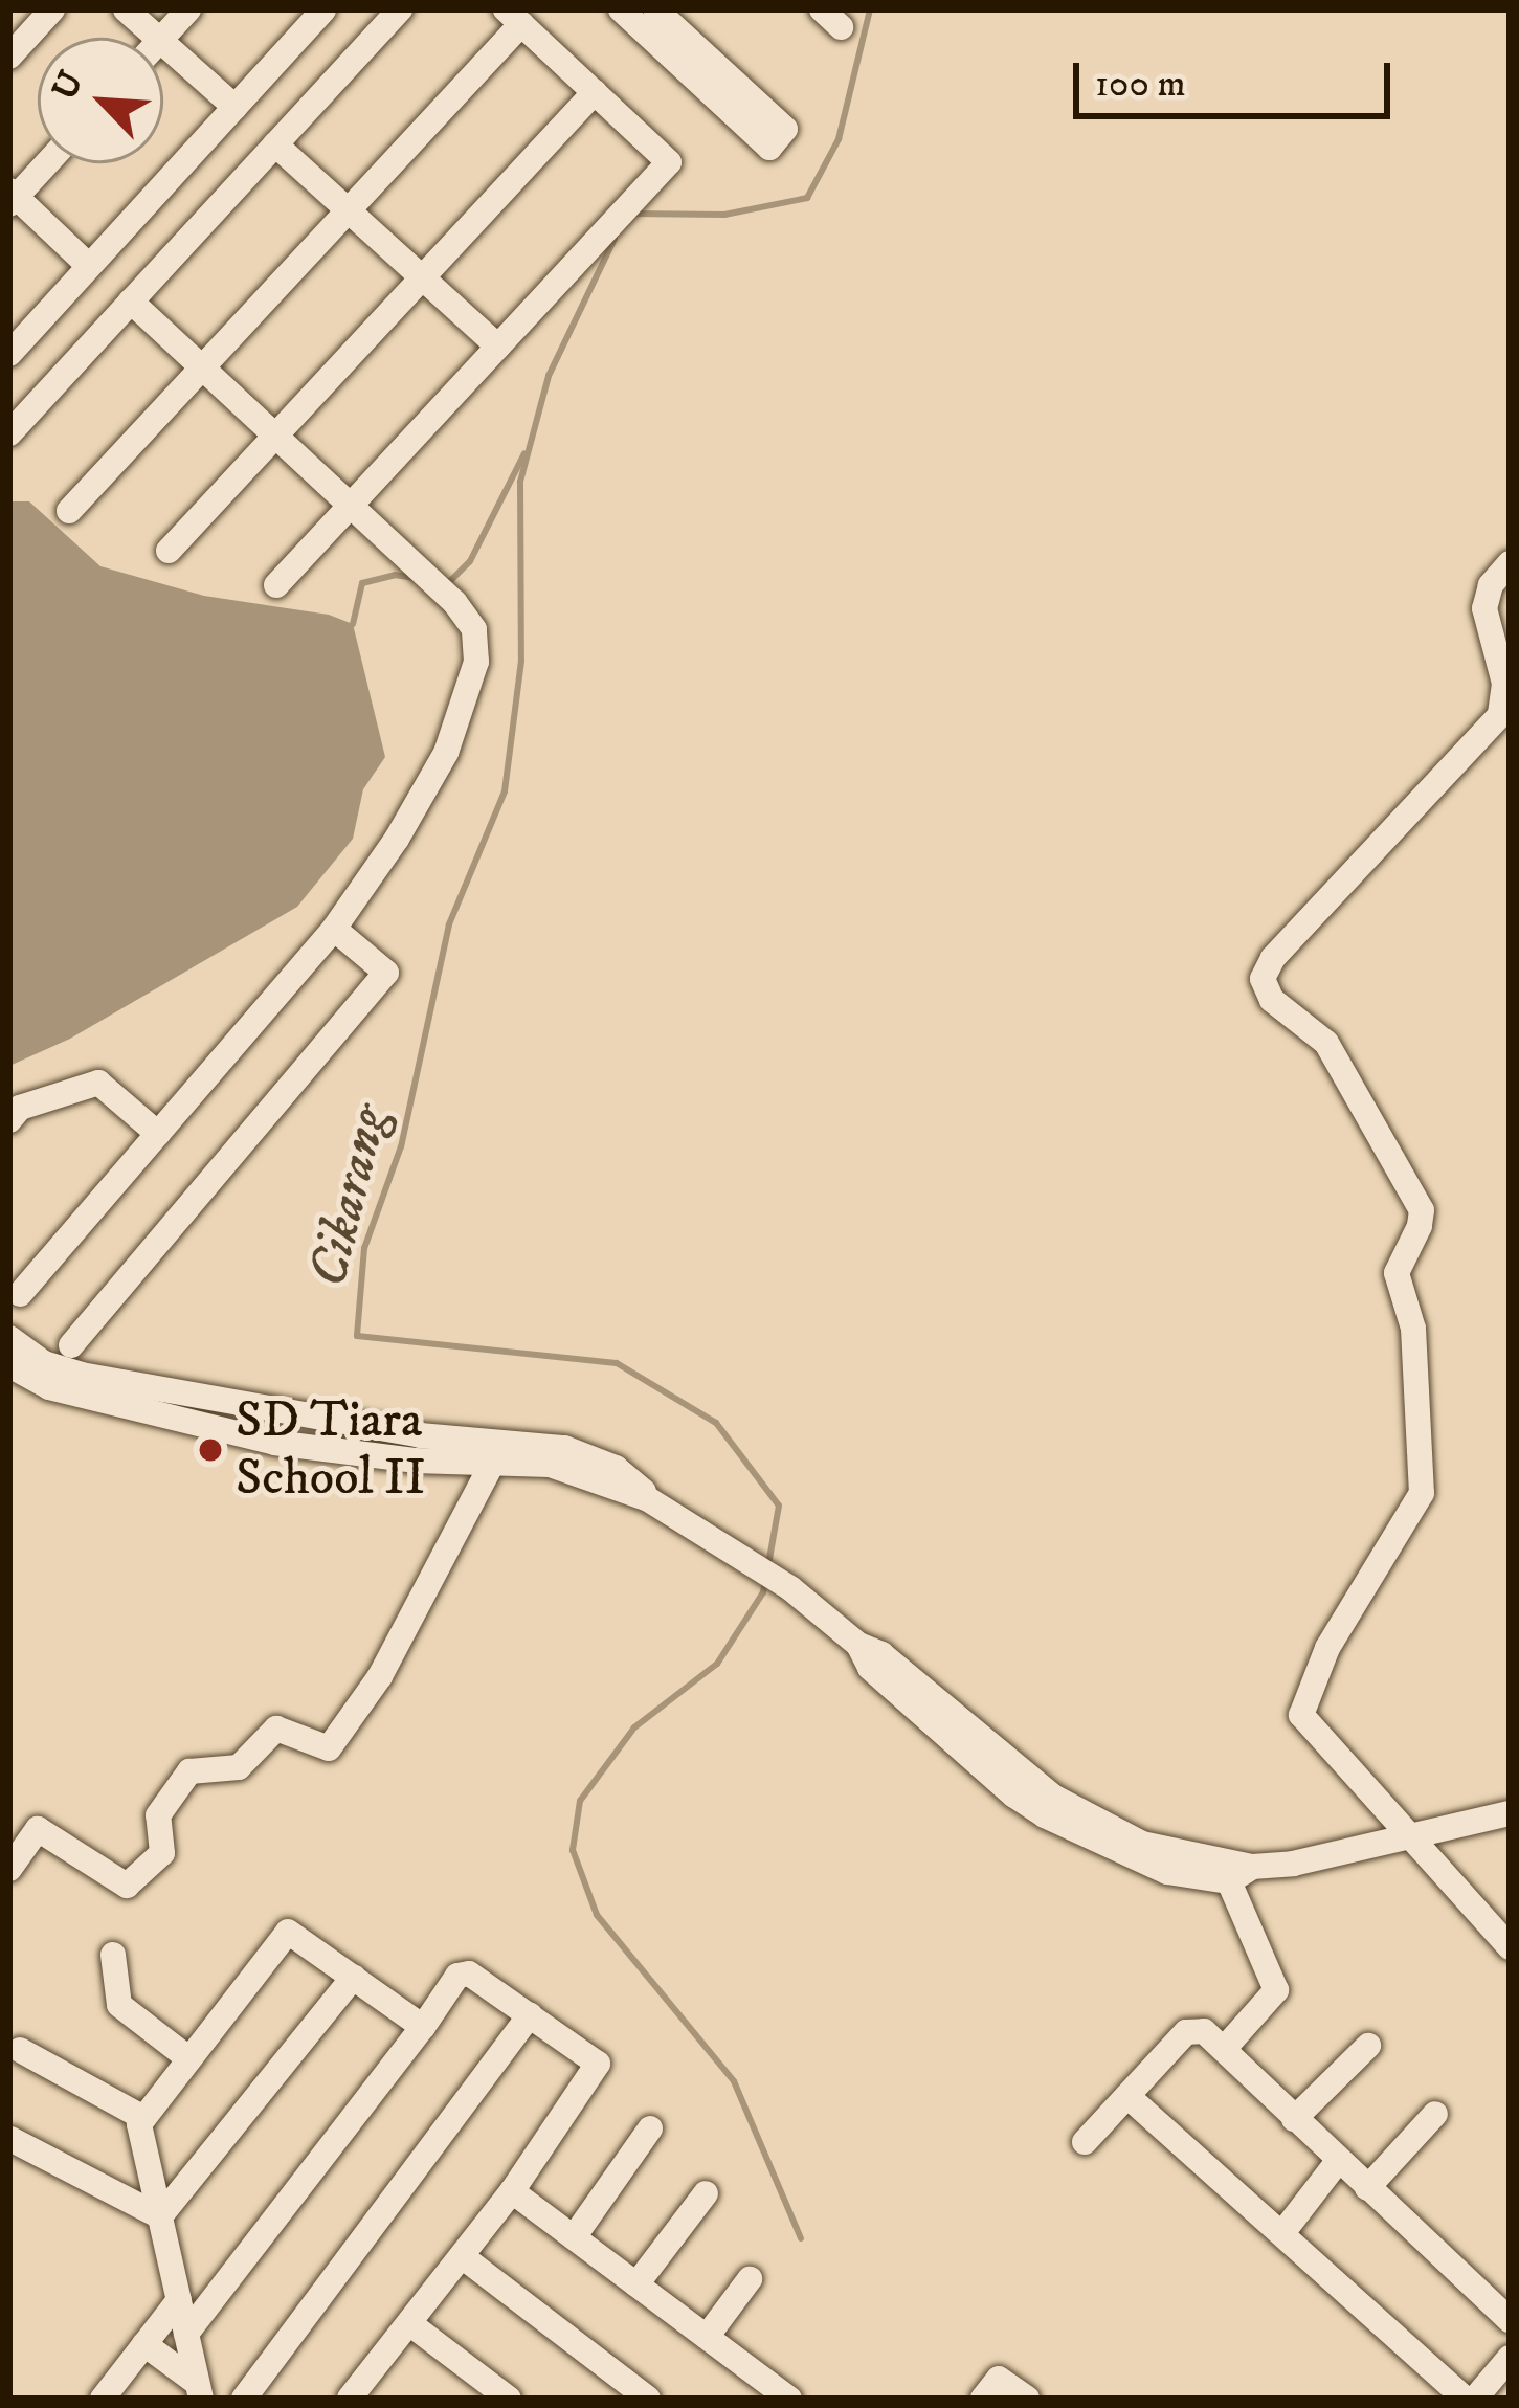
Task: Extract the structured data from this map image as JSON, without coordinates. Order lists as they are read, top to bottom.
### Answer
{
  "water": ["Cikarang"],
  "places": ["SD Tiara School II"],
  "scale_bar": "100 m",
  "north": "top left"
}
